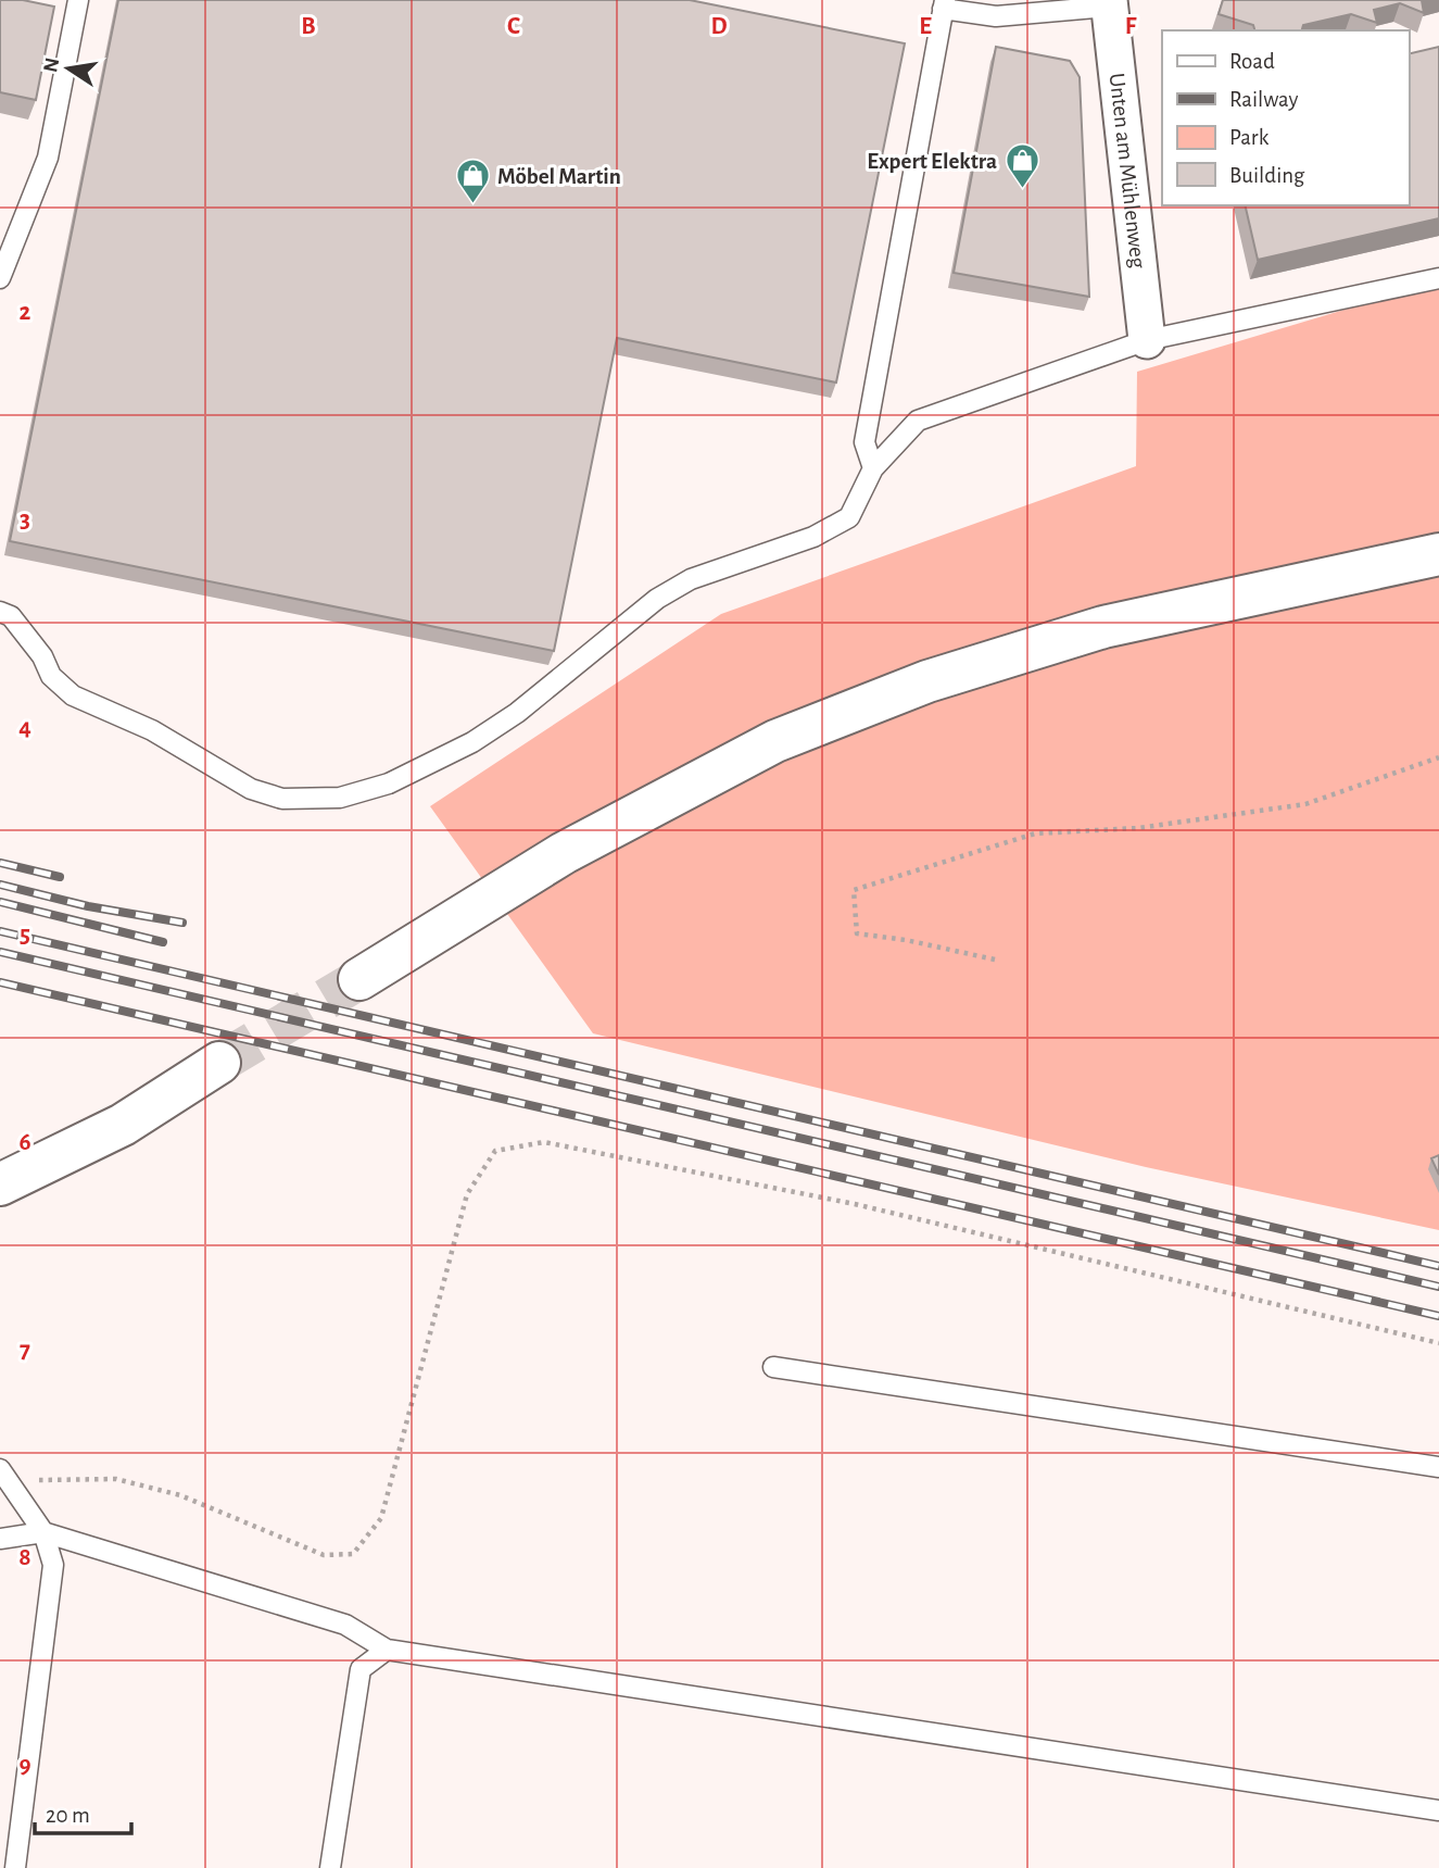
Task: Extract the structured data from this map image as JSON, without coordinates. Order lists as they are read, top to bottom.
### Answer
{
  "streets": {
    "street": ["Unten am Mühlenweg"]
  },
  "places": {
    "shop": ["Expert Elektra", "Möbel Martin"]
  },
  "legend": [
    "Road",
    "Railway",
    "Park",
    "Building"
  ],
  "scale_bar": "20 m",
  "north": "left",
  "grid": {
    "columns": [
      "B",
      "C",
      "D",
      "E",
      "F"
    ],
    "rows": [
      "2",
      "3",
      "4",
      "5",
      "6",
      "7",
      "8",
      "9"
    ]
  }
}
